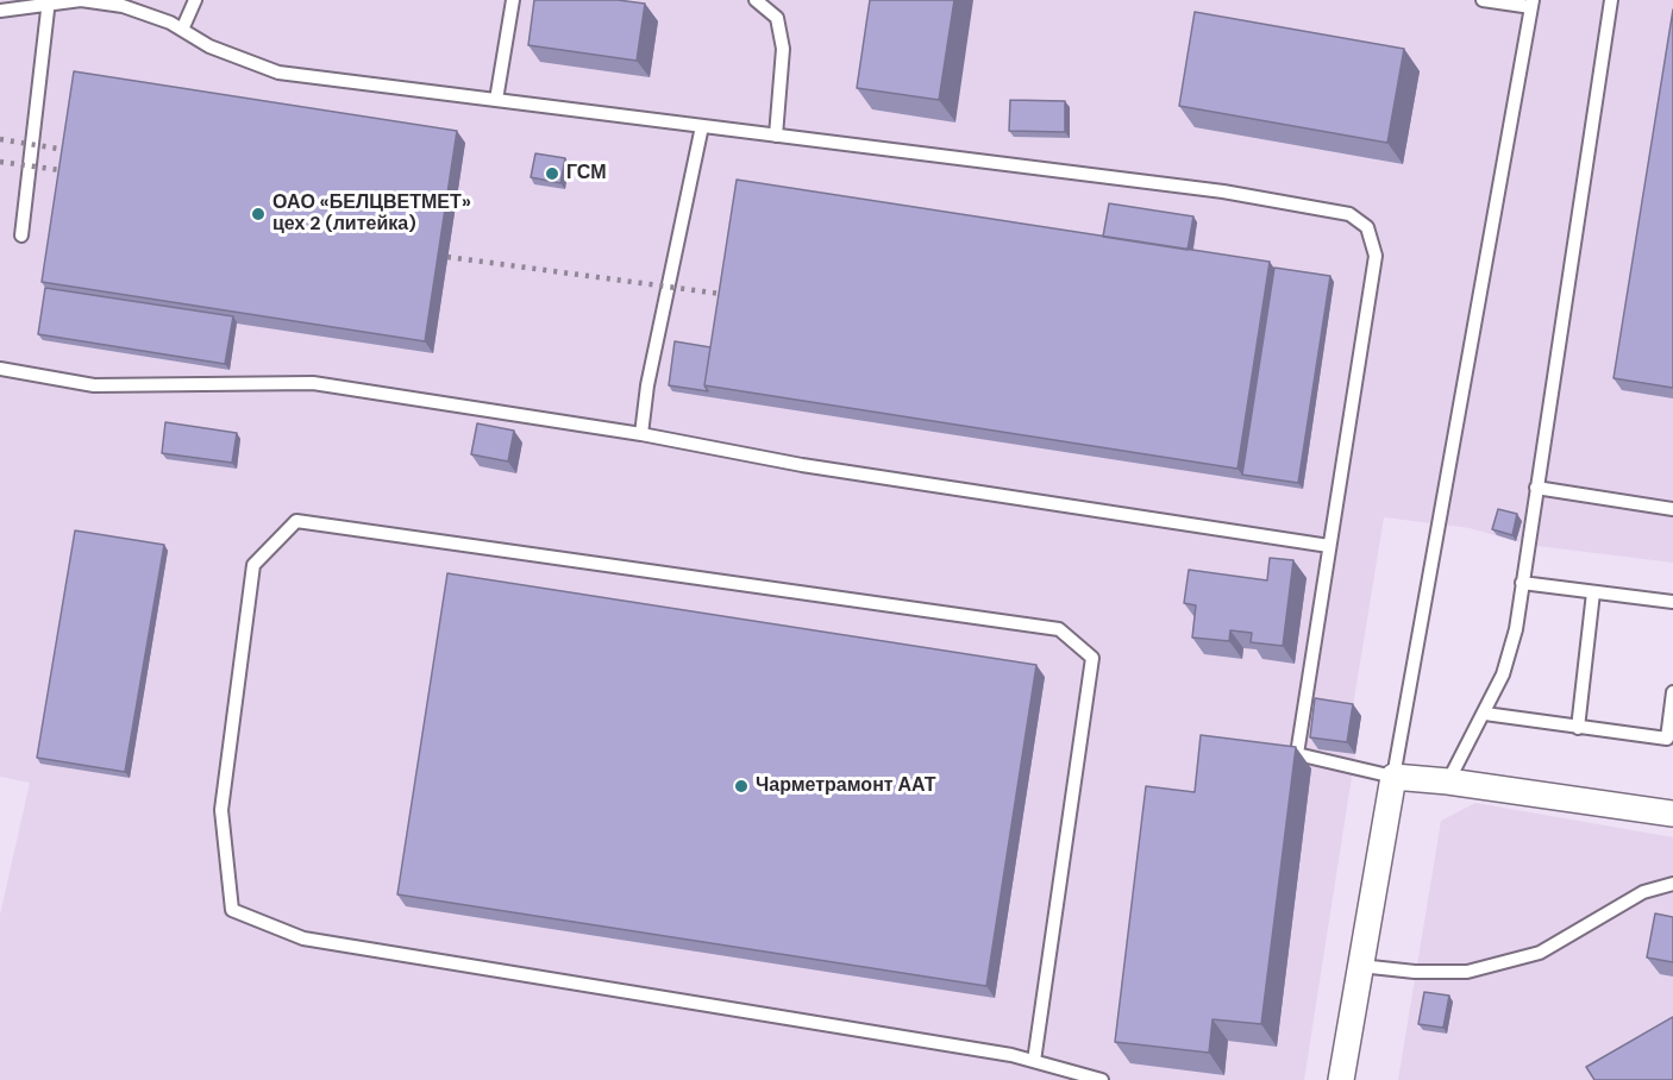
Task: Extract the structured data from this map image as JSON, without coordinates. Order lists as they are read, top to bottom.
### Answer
{
  "places": ["ГСМ", "ОАО «БЕЛЦВЕТМЕТ» цех 2 (литейка)", "Чарметрамонт ААТ"]
}
